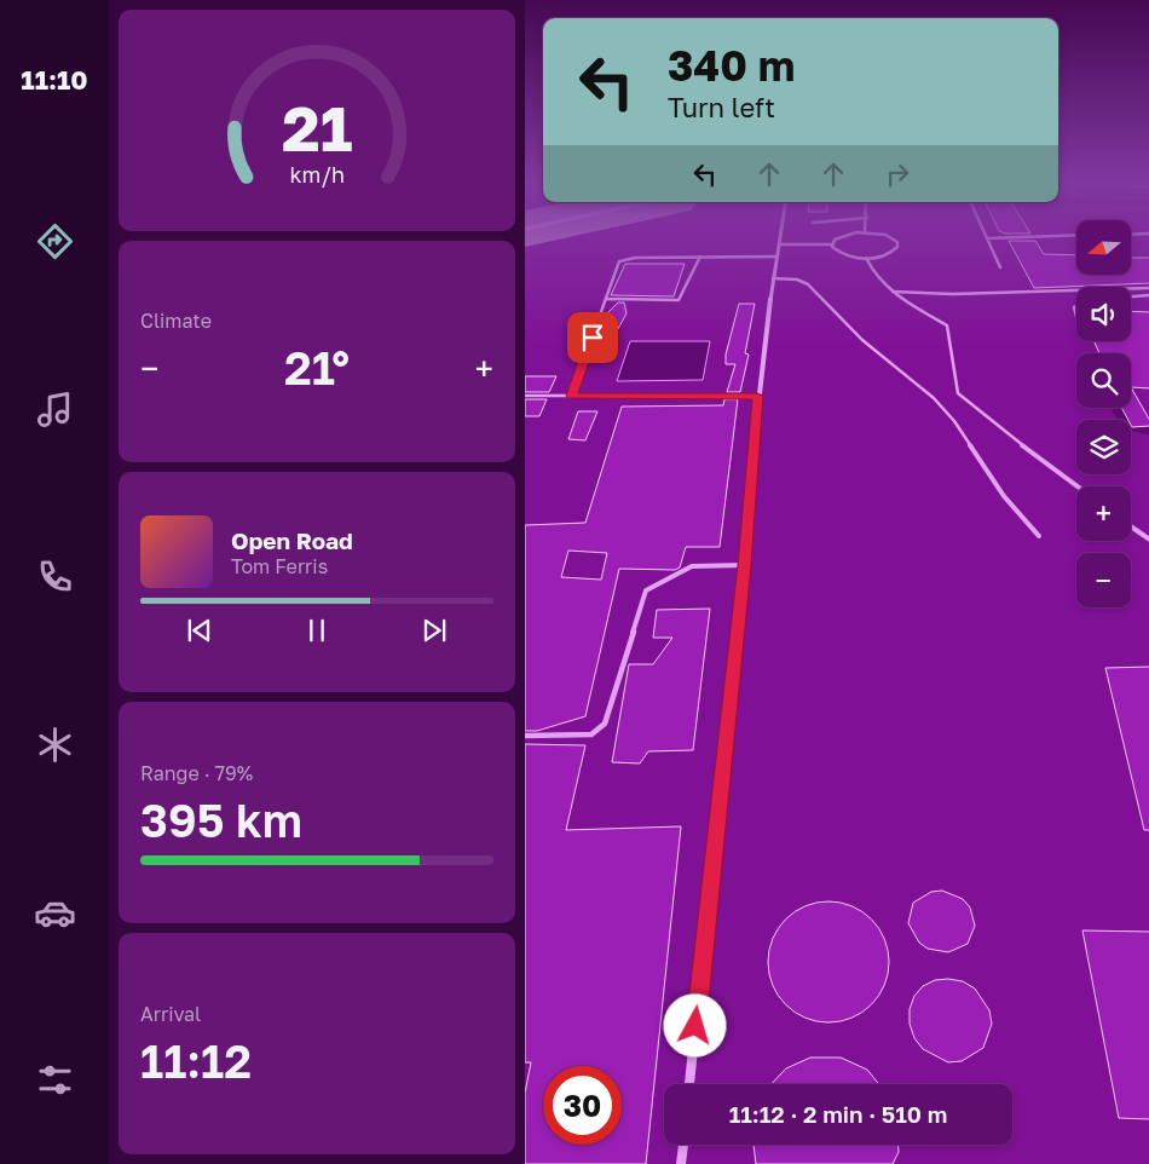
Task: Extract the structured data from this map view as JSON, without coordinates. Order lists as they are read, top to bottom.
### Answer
{
  "north": "left",
  "page": {
    "tabs": "11:10",
    "turn": ["340 m", "Turn left"],
    "map_buttons": ["+", "−"],
    "tile": [
      "Climate",
      ["Range · 79%", "395 km"],
      ["Arrival", "11:12"]
    ],
    "heat": ["−", "21°", "+"],
    "song": ["Open Road", "Tom Ferris"],
    "limit": "30",
    "trip": "11:12 · 2 min · 510 m",
    "gauge": ["21", "km/h"]
  }
}
